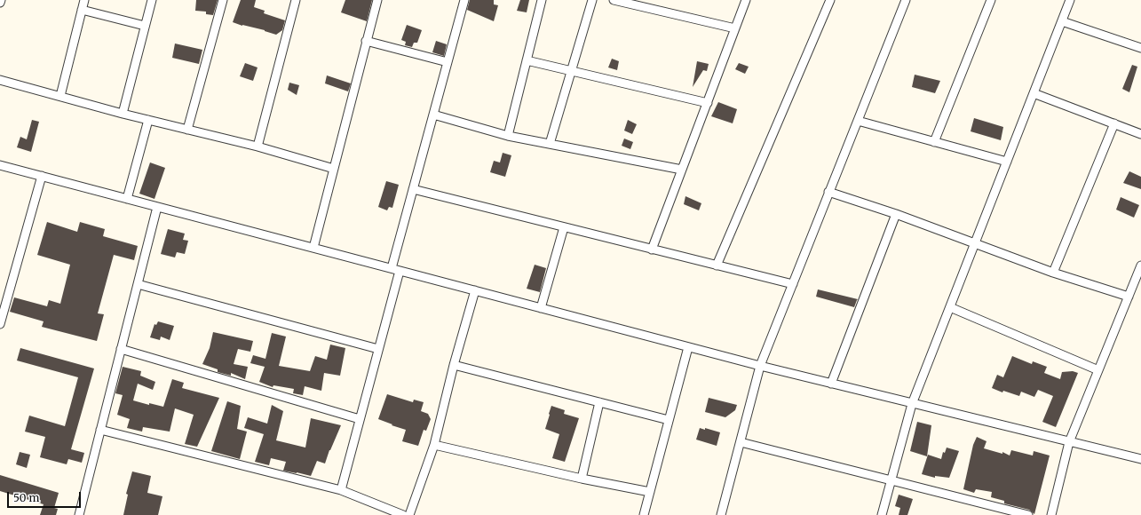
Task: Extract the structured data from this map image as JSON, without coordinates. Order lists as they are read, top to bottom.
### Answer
{
  "scale_bar": "50 m"
}
